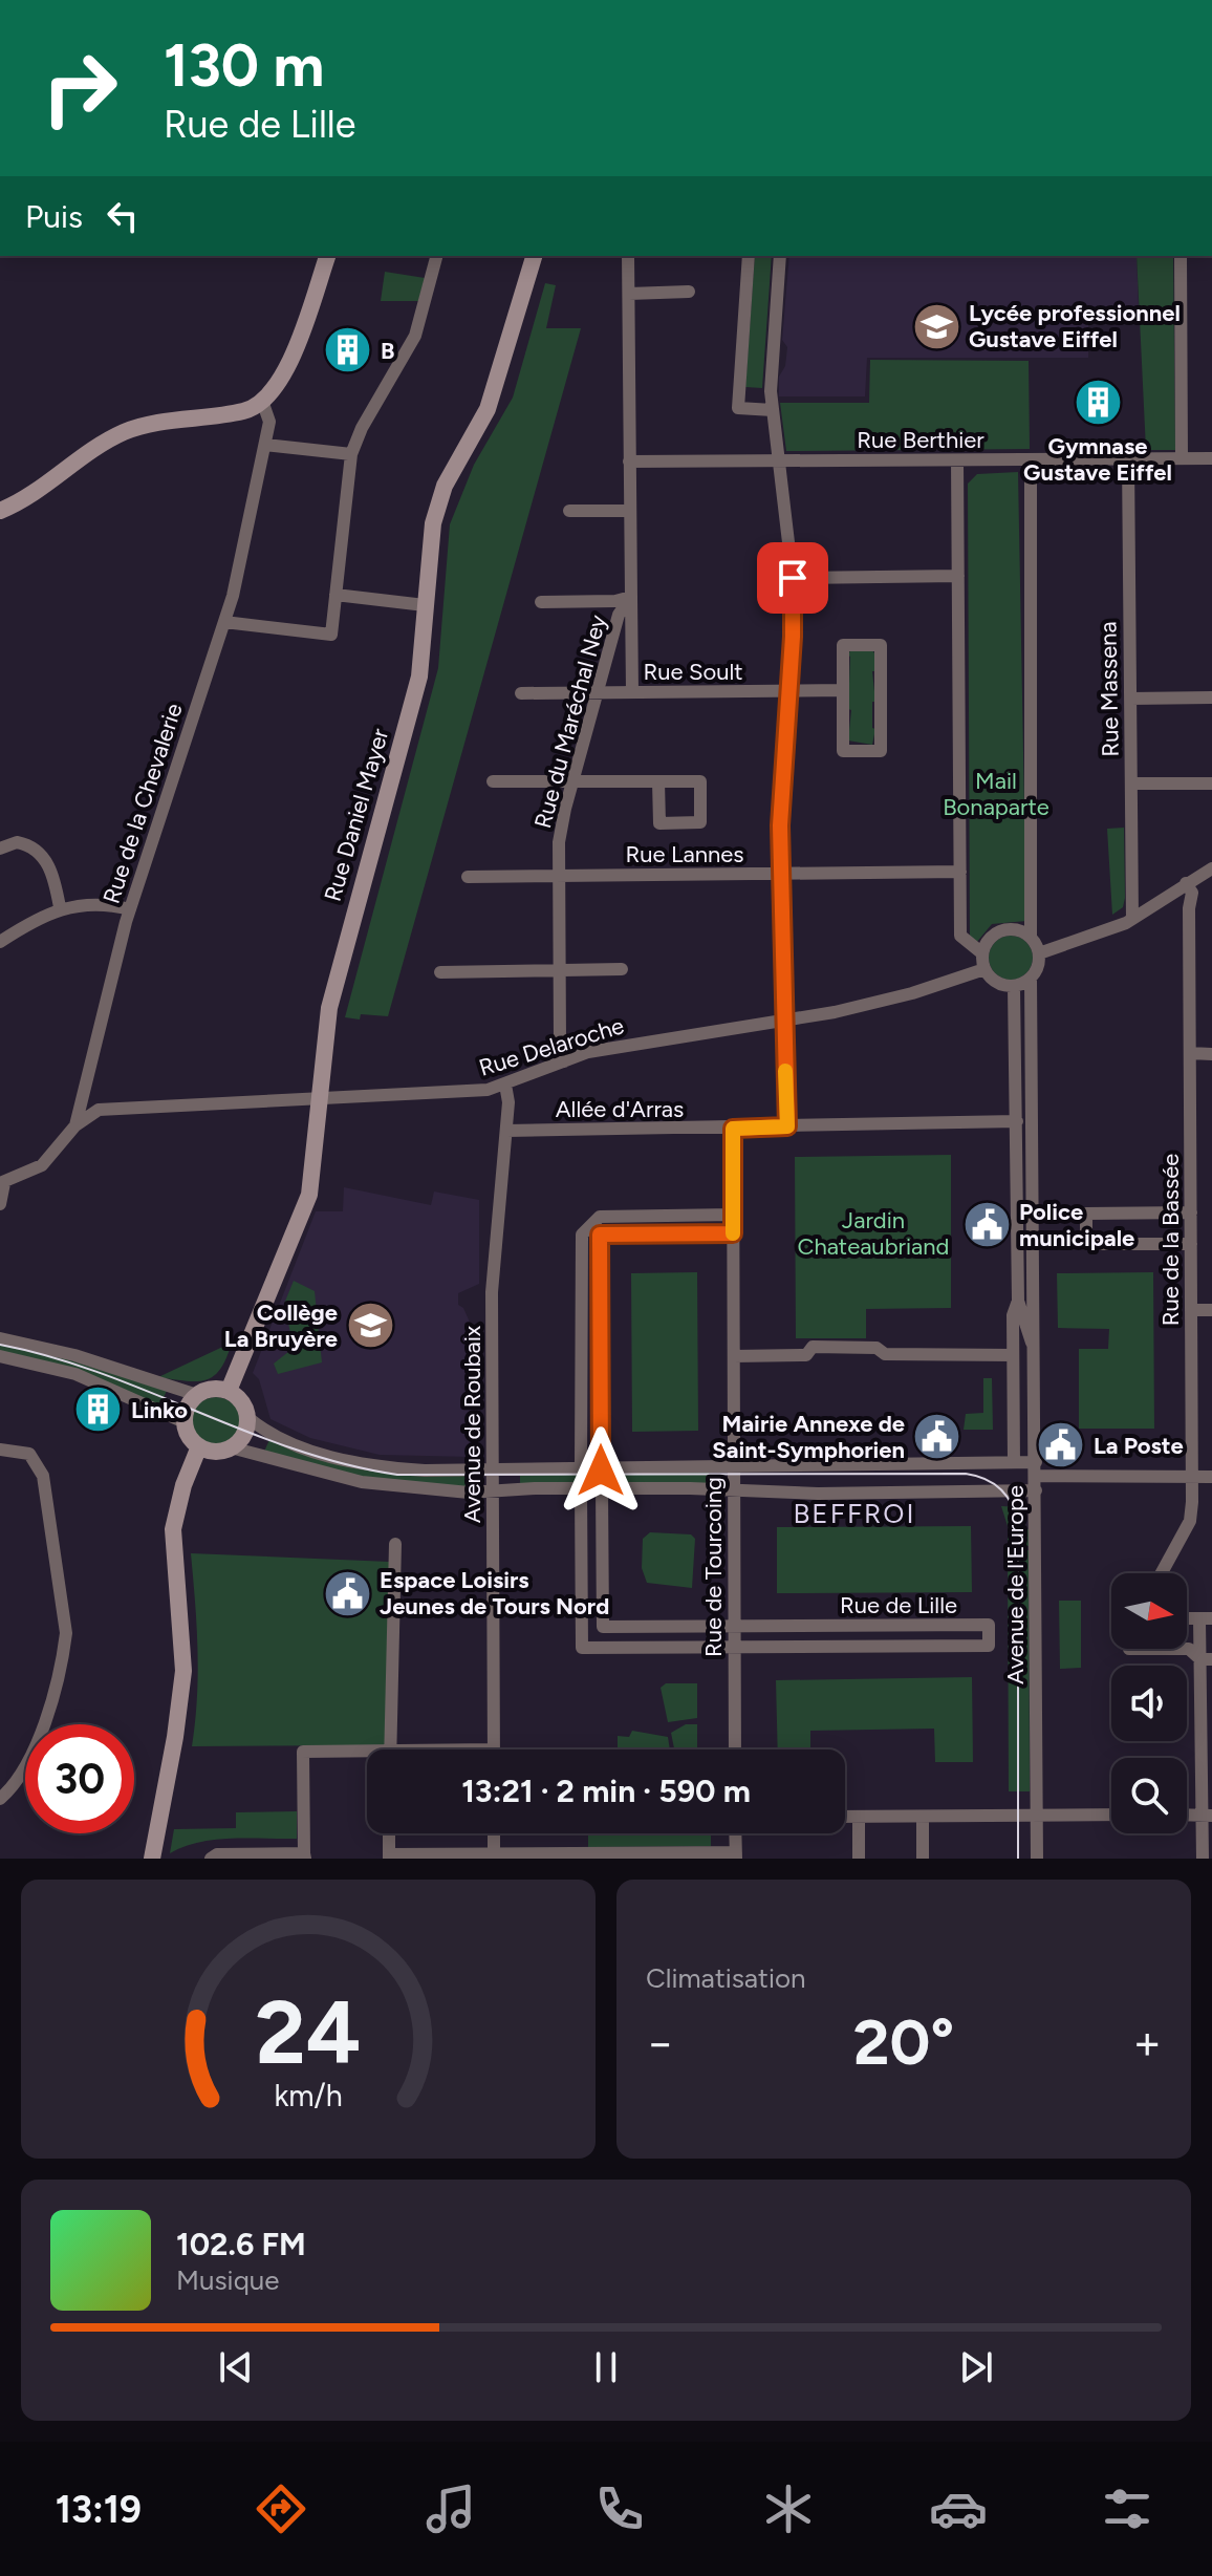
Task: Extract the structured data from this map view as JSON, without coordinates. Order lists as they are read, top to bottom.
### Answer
{
  "streets": {
    "main road": ["Rue Daniel Mayer"],
    "street": [
      "Rue Berthier",
      "Rue Soult",
      "Rue Massena",
      "Rue du Maréchal Ney",
      "Rue de la Chevalerie",
      "Rue Lannes",
      "Rue Delaroche",
      "Allée d'Arras",
      "Rue de la Bassée",
      "Avenue de Roubaix",
      "Rue de Tourcoing",
      "Avenue de l'Europe",
      "Rue de Lille"
    ]
  },
  "crossings": [
    ["Rue Berthier", "Rue Massena"],
    ["Rue Berthier", "Rue du Maréchal Ney"],
    ["Rue Soult", "Rue du Maréchal Ney"],
    ["Rue du Maréchal Ney", "Rue Lannes"],
    ["Rue du Maréchal Ney", "Rue Delaroche"],
    ["Rue de la Chevalerie", "Rue Delaroche"],
    ["Rue Daniel Mayer", "Rue Delaroche"],
    ["Rue Delaroche", "Avenue de Roubaix"],
    ["Rue Delaroche", "Avenue de l'Europe"],
    ["Allée d'Arras", "Avenue de Roubaix"],
    ["Allée d'Arras", "Rue de Tourcoing"],
    ["Rue de Tourcoing", "Rue de Lille"]
  ],
  "districts": ["BEFFROI"],
  "parks": ["Mail Bonaparte", "Jardin Chateaubriand"],
  "places": {
    "school or university": ["Lycée professionnel Gustave Eiffel", "Collège La Bruyère"],
    "building": ["B", "Gymnase Gustave Eiffel", "Linko"],
    "public building": [
      "Police municipale",
      "Mairie Annexe de Saint-Symphorien",
      "La Poste",
      "Espace Loisirs Jeunes de Tours Nord"
    ]
  },
  "north": "right",
  "page": {
    "turn": ["130 m", "Rue de Lille"],
    "then": "Puis",
    "limit": "30",
    "trip": "13:21 · 2 min · 590 m",
    "tile": "Climatisation",
    "heat": ["−", "20°", "+"],
    "song": ["102.6 FM", "Musique"],
    "tabs": "13:19",
    "gauge": ["24", "km/h"]
  }
}
